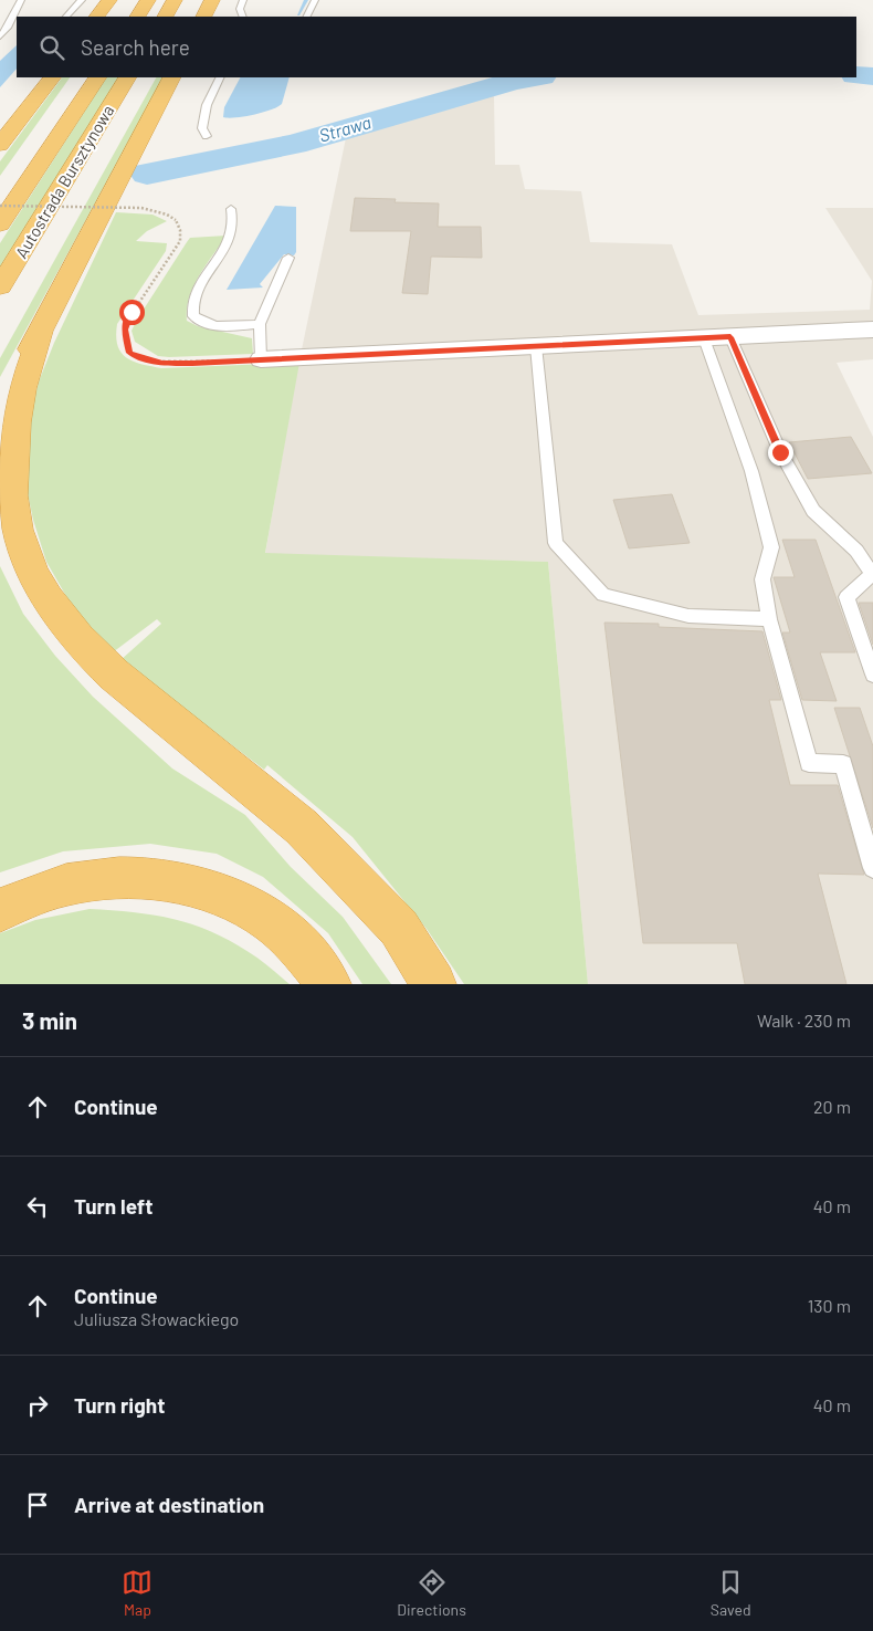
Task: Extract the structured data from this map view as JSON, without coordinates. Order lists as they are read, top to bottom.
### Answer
{
  "streets": {
    "highway": ["Autostrada Bursztynowa"]
  },
  "water": ["Strawa"],
  "page": {
    "search": "Search here",
    "heading": ["3 min", "Walk · 230 m"],
    "list": [
      ["Continue", "20 m"],
      ["Turn left", "40 m"],
      ["Continue", "Juliusza Słowackiego", "130 m"],
      ["Turn right", "40 m"],
      "Arrive at destination"
    ],
    "nav": ["Map", "Directions", "Saved"]
  }
}
